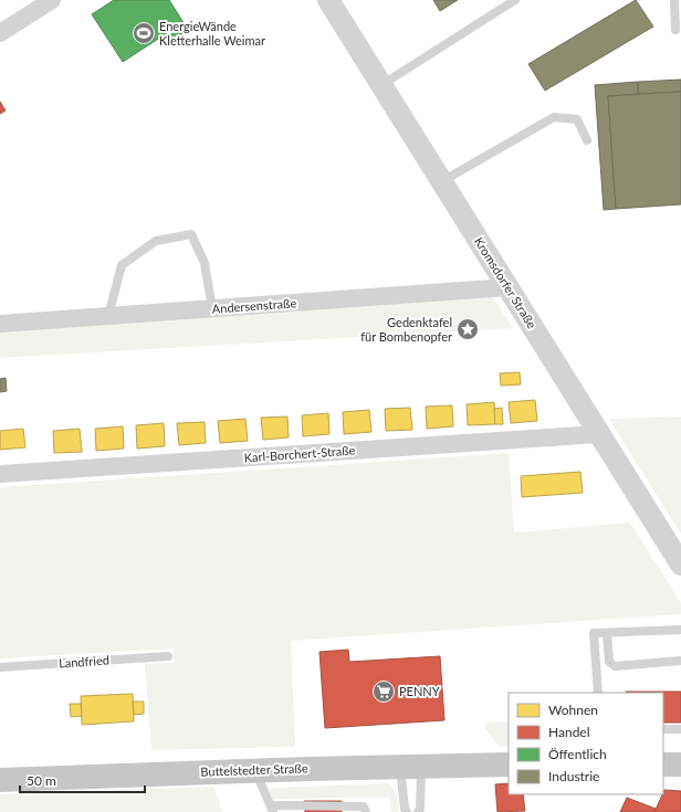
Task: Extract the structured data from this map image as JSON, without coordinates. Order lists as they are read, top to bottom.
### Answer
{
  "streets": {
    "main road": ["Buttelstedter Straße"],
    "street": ["Kromsdorfer Straße", "Andersenstraße", "Karl-Borchert-Straße"],
    "lane": ["Landfried"]
  },
  "crossings": [
    ["Kromsdorfer Straße", "Andersenstraße"],
    ["Kromsdorfer Straße", "Karl-Borchert-Straße"]
  ],
  "places": {
    "sports": ["EnergieWände Kletterhalle Weimar"],
    "place": ["Gedenktafel für Bombenopfer"],
    "supermarket": ["PENNY"]
  },
  "legend": [
    "Wohnen",
    "Handel",
    "Öffentlich",
    "Industrie"
  ],
  "scale_bar": "50 m"
}
